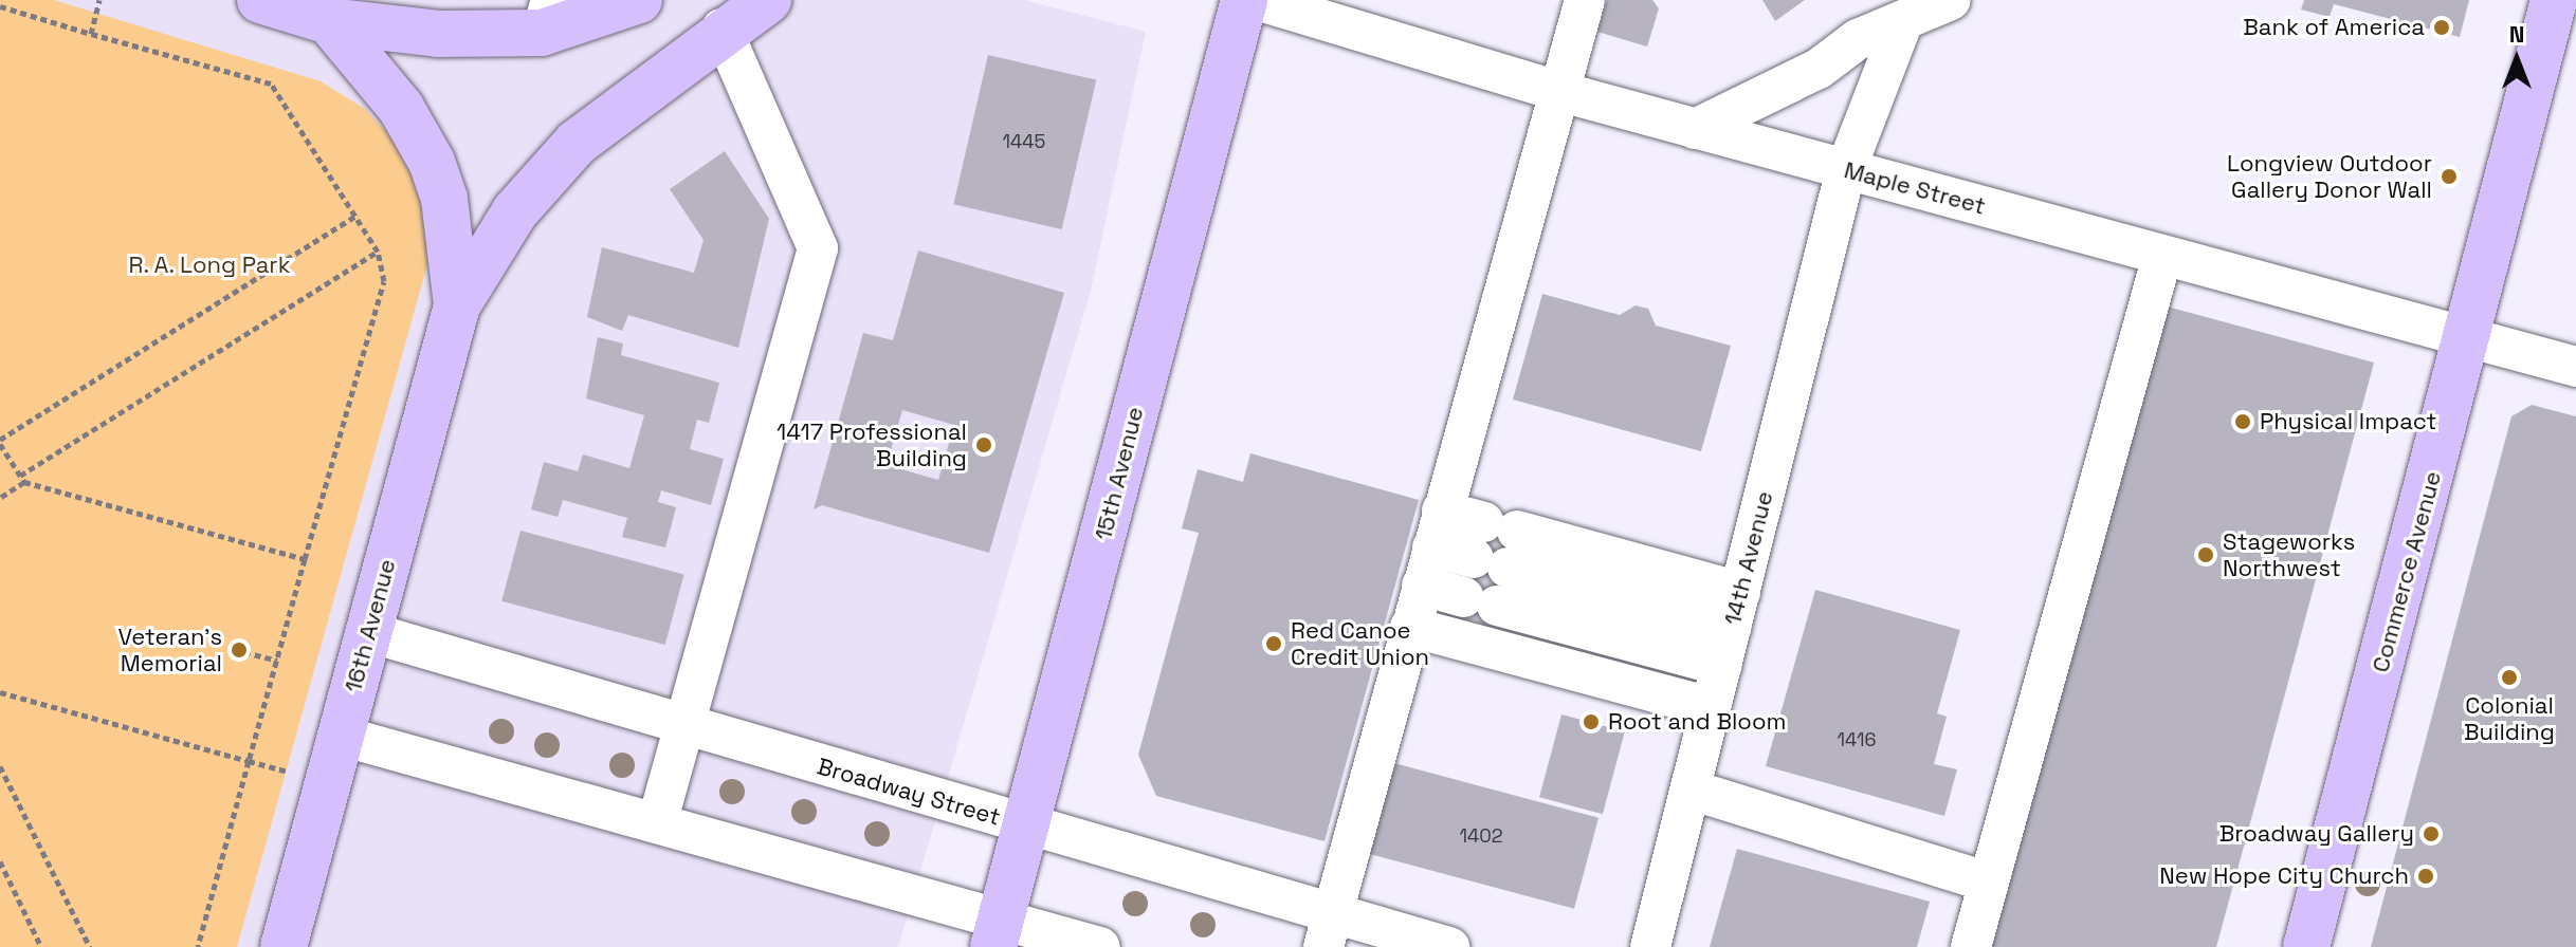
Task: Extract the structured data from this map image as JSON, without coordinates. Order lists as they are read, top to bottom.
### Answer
{
  "streets": {
    "main road": ["15th Avenue", "Commerce Avenue", "16th Avenue"],
    "street": ["Maple Street", "14th Avenue", "Broadway Street"]
  },
  "crossings": [
    ["Maple Street", "14th Avenue"],
    ["Maple Street", "Commerce Avenue"],
    ["15th Avenue", "Broadway Street"],
    ["16th Avenue", "Broadway Street"]
  ],
  "parks": ["R. A. Long Park"],
  "places": [
    "Bank of America",
    "Longview Outdoor Gallery Donor Wall",
    "Physical Impact",
    "1417 Professional Building",
    "Stageworks Northwest",
    "Red Canoe Credit Union",
    "Veteran's Memorial",
    "Colonial Building",
    "Root and Bloom",
    "Broadway Gallery",
    "New Hope City Church"
  ],
  "house_numbers": ["1445", "1416", "1402"],
  "north": "top"
}
